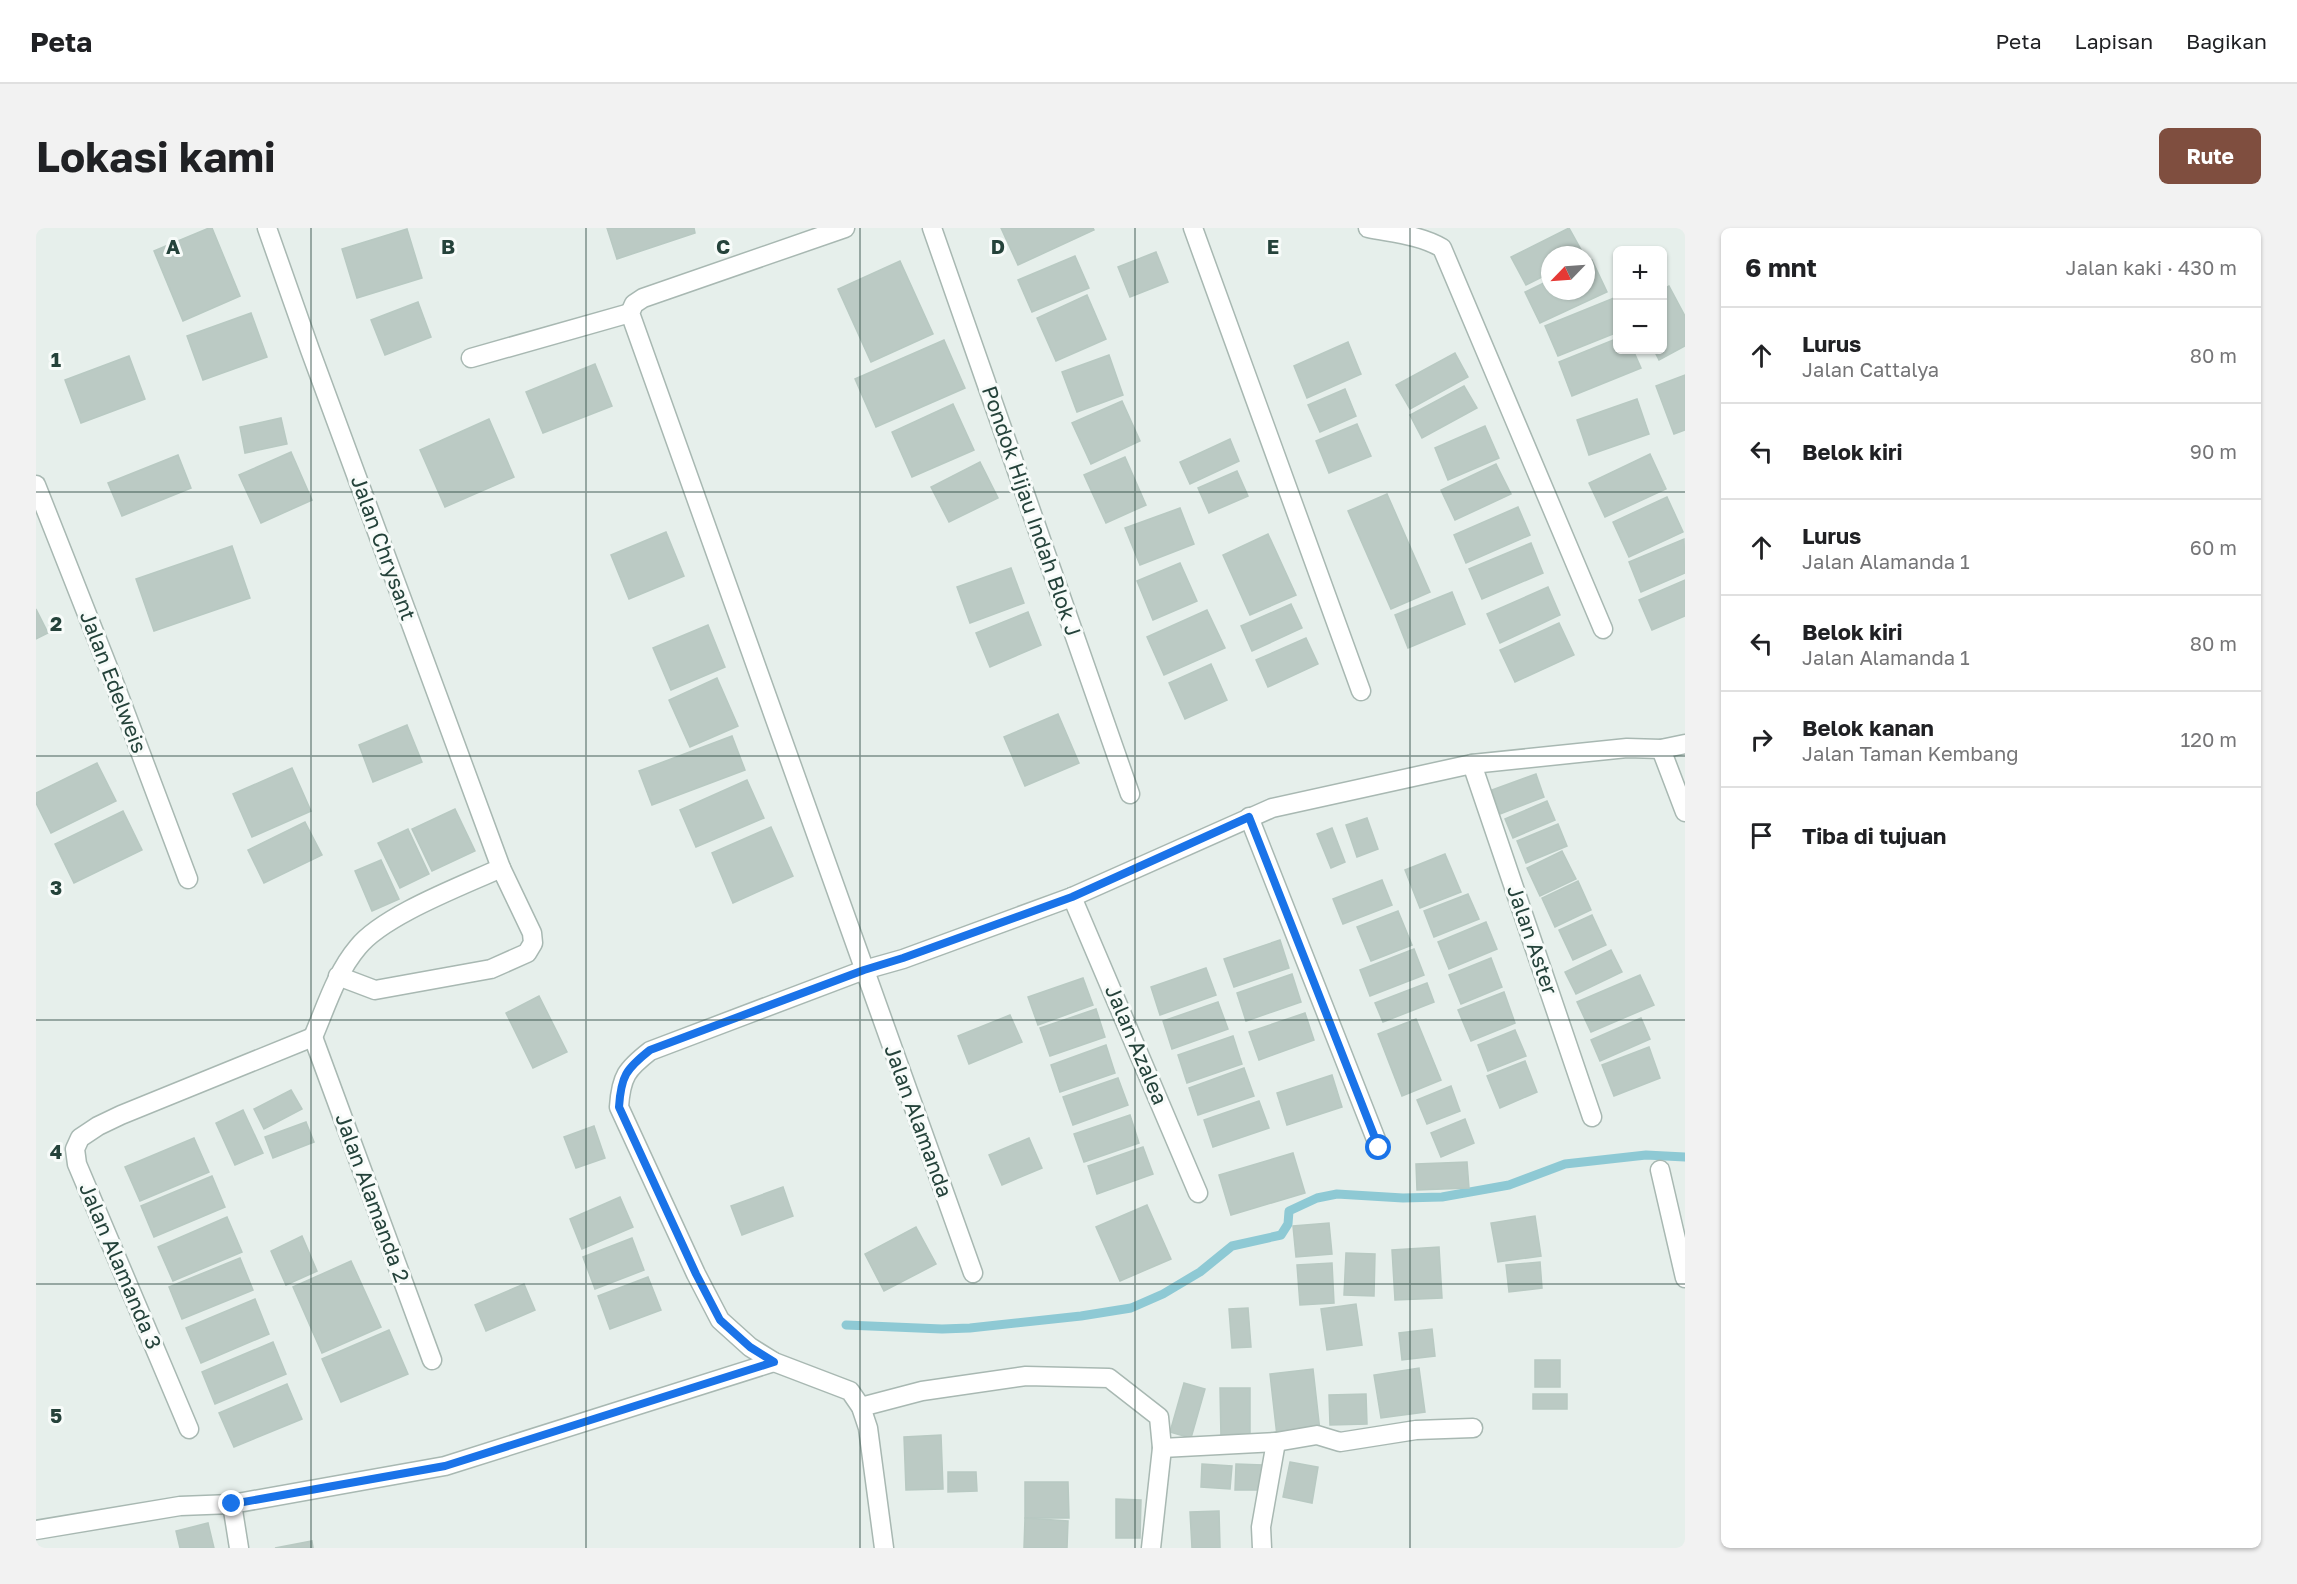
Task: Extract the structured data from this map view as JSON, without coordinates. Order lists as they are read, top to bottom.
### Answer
{
  "streets": {
    "street": [
      "Pondok Hijau Indah Blok J",
      "Jalan Chrysant",
      "Jalan Edelweis",
      "Jalan Aster",
      "Jalan Azalea",
      "Jalan Alamanda",
      "Jalan Alamanda 2",
      "Jalan Alamanda 3"
    ]
  },
  "crossings": [
    ["Jalan Alamanda 2", "Jalan Alamanda 3"]
  ],
  "north": "bottom left",
  "page": {
    "header": "Peta",
    "nav": ["Peta", "Lapisan", "Bagikan"],
    "buttons": "Rute",
    "title": "Lokasi kami",
    "heading": ["6 mnt", "Jalan kaki · 430 m"],
    "map_buttons": ["+", "−"],
    "list": [
      ["Lurus", "Jalan Cattalya", "80 m"],
      ["Belok kiri", "90 m"],
      ["Lurus", "Jalan Alamanda 1", "60 m"],
      ["Belok kiri", "Jalan Alamanda 1", "80 m"],
      ["Belok kanan", "Jalan Taman Kembang", "120 m"],
      "Tiba di tujuan"
    ]
  },
  "grid": {
    "columns": [
      "A",
      "B",
      "C",
      "D",
      "E"
    ],
    "rows": [
      "1",
      "2",
      "3",
      "4",
      "5"
    ]
  }
}
